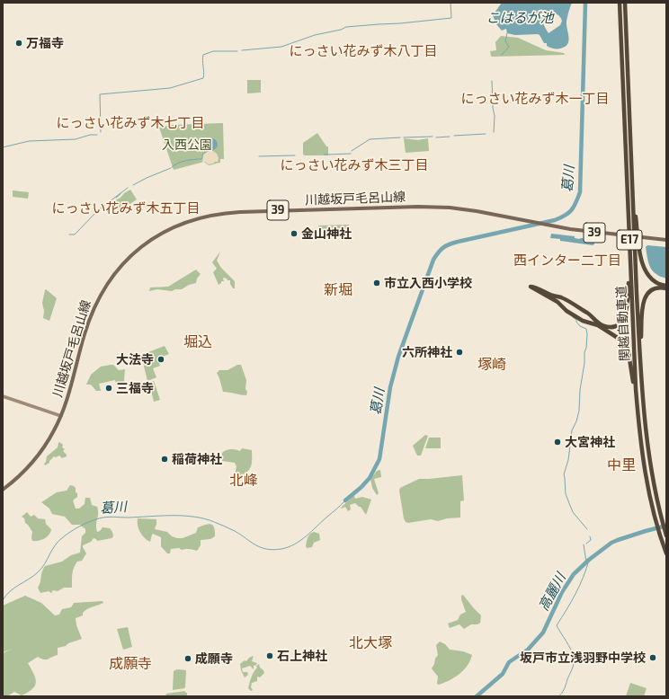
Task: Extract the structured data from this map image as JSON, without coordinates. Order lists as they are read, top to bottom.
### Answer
{
  "streets": {
    "highway": ["E17", "関越自動車道"],
    "main road": ["川越坂戸毛呂山線", "39"]
  },
  "districts": [
    "にっさい花みず木八丁目",
    "にっさい花みず木一丁目",
    "にっさい花みず木七丁目",
    "にっさい花みず木三丁目",
    "にっさい花みず木五丁目",
    "西インター二丁目",
    "新堀",
    "堀込",
    "塚崎",
    "中里",
    "北峰",
    "北大塚",
    "成願寺"
  ],
  "water": ["こはるが池", "葛川", "高麗川"],
  "parks": ["入西公園"],
  "places": [
    "万福寺",
    "金山神社",
    "市立入西小学校",
    "六所神社",
    "大法寺",
    "三福寺",
    "大宮神社",
    "稲荷神社",
    "石上神社",
    "坂戸市立浅羽野中学校",
    "成願寺"
  ]
}
